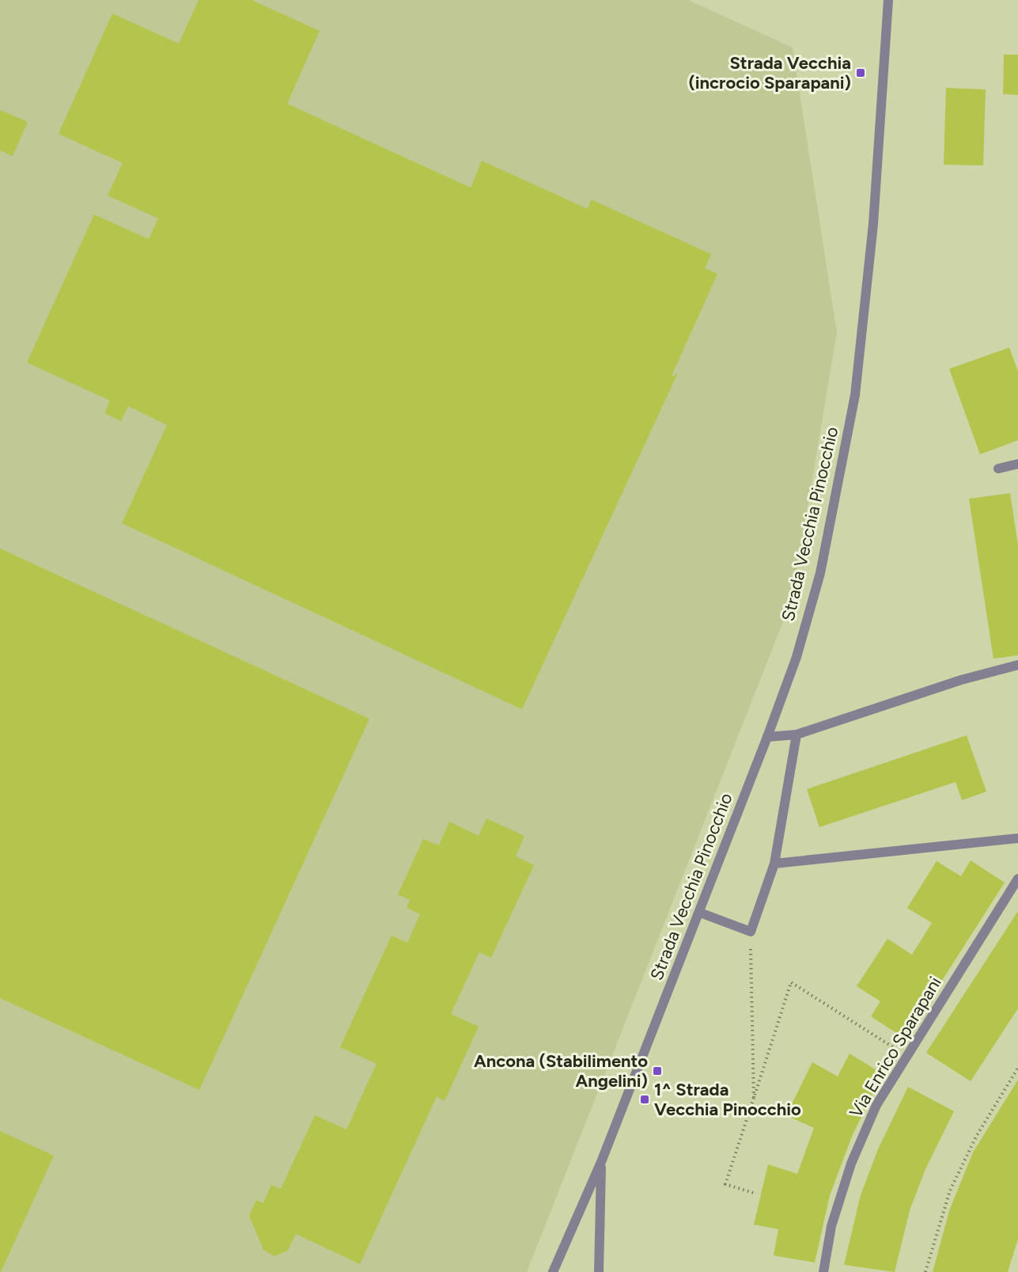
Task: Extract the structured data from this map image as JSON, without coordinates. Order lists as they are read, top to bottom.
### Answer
{
  "streets": {
    "street": ["Strada Vecchia Pinocchio", "Via Enrico Sparapani"]
  },
  "places": {
    "transit": ["Strada Vecchia (incrocio Sparapani)", "Ancona (Stabilimento Angelini)", "1^ Strada Vecchia Pinocchio"]
  }
}
